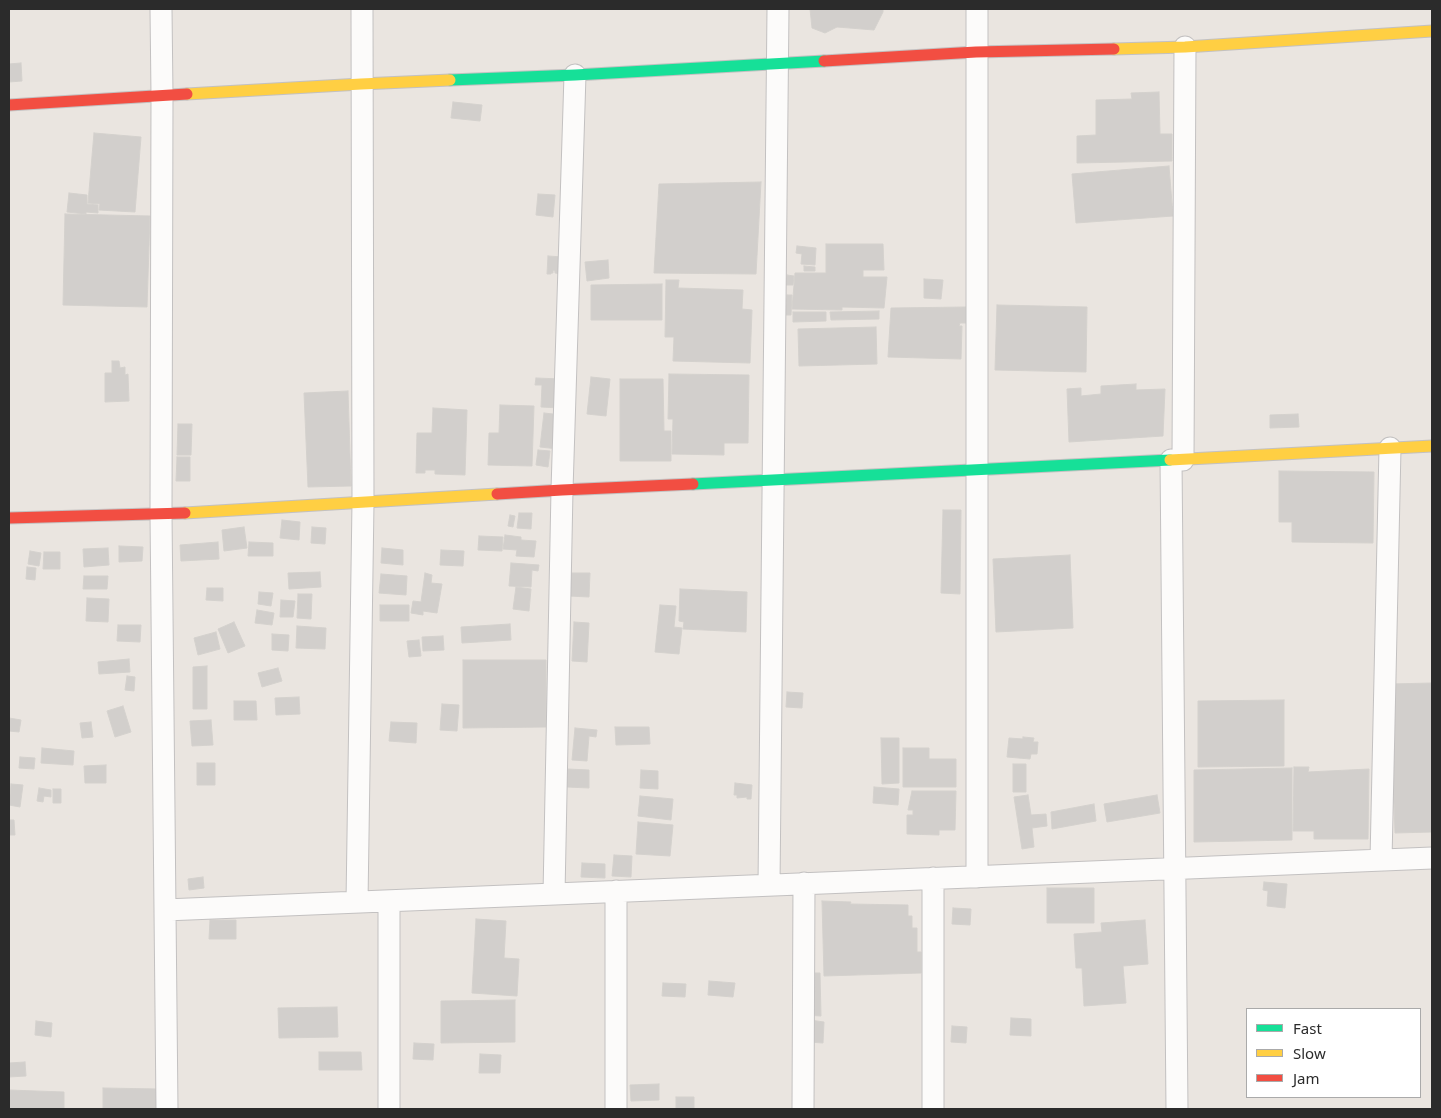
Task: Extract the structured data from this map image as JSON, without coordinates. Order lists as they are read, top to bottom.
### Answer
{
  "legend": ["Fast", "Slow", "Jam"]
}
